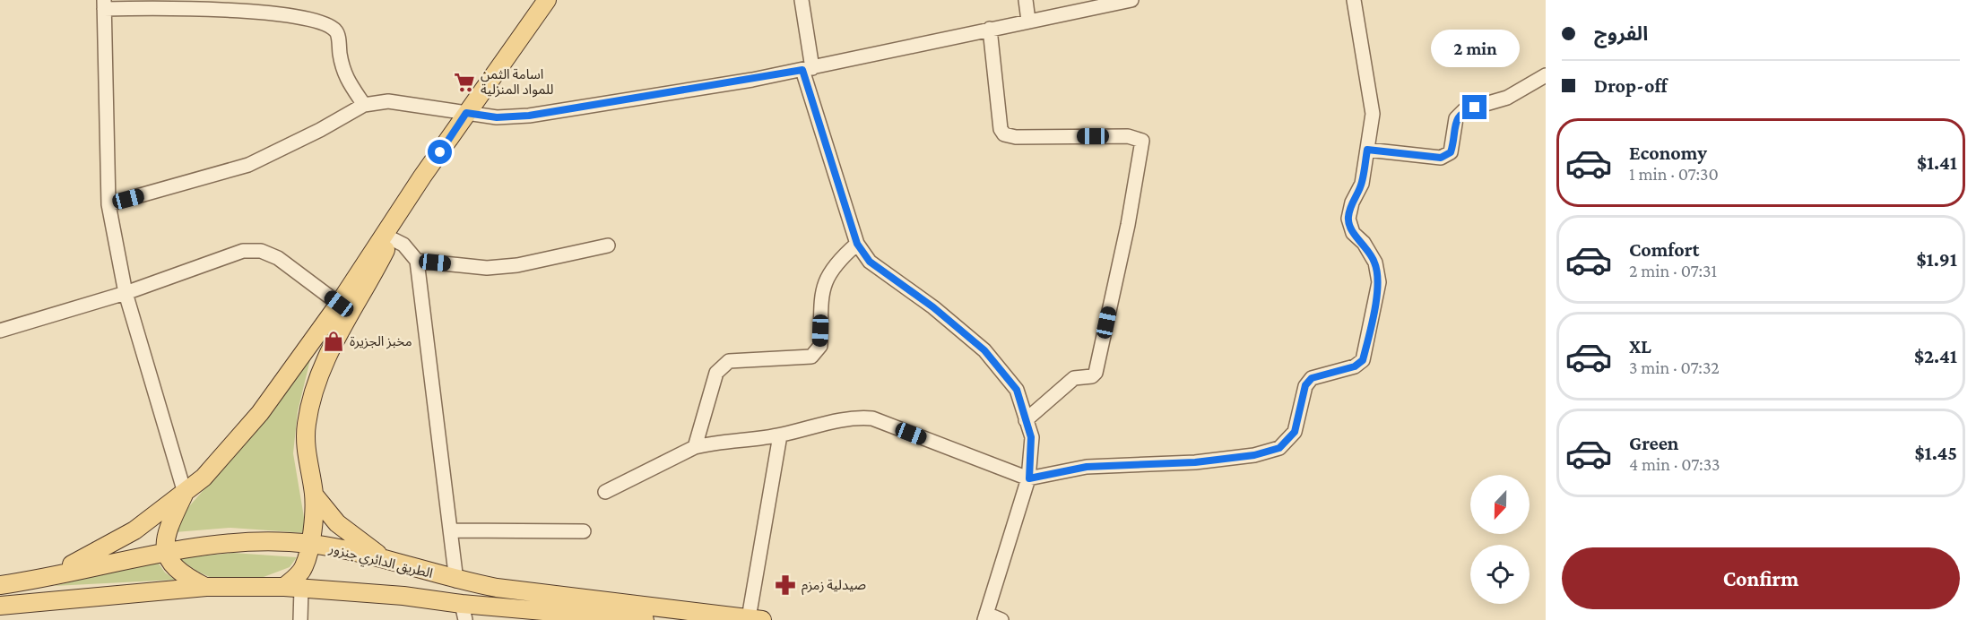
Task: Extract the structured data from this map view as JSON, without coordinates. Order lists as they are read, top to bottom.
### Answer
{
  "streets": {
    "main road": ["الطريق الدائري جنزور"]
  },
  "places": {
    "supermarket": ["اسامة الثمن للمواد المنزلية"],
    "shop": ["مخبز الجزيرة"],
    "pharmacy": ["صيدلية زمزم"]
  },
  "north": "bottom",
  "page": {
    "banner": ["الفروج", "Drop-off"],
    "bubble": "2 min",
    "list": [
      {
        "name": "Economy",
        "note": "1 min · 07:30",
        "value": "$1.41"
      },
      {
        "name": "Comfort",
        "note": "2 min · 07:31",
        "value": "$1.91"
      },
      {
        "name": "XL",
        "note": "3 min · 07:32",
        "value": "$2.41"
      },
      {
        "name": "Green",
        "note": "4 min · 07:33",
        "value": "$1.45"
      }
    ],
    "buttons": "Confirm"
  }
}
